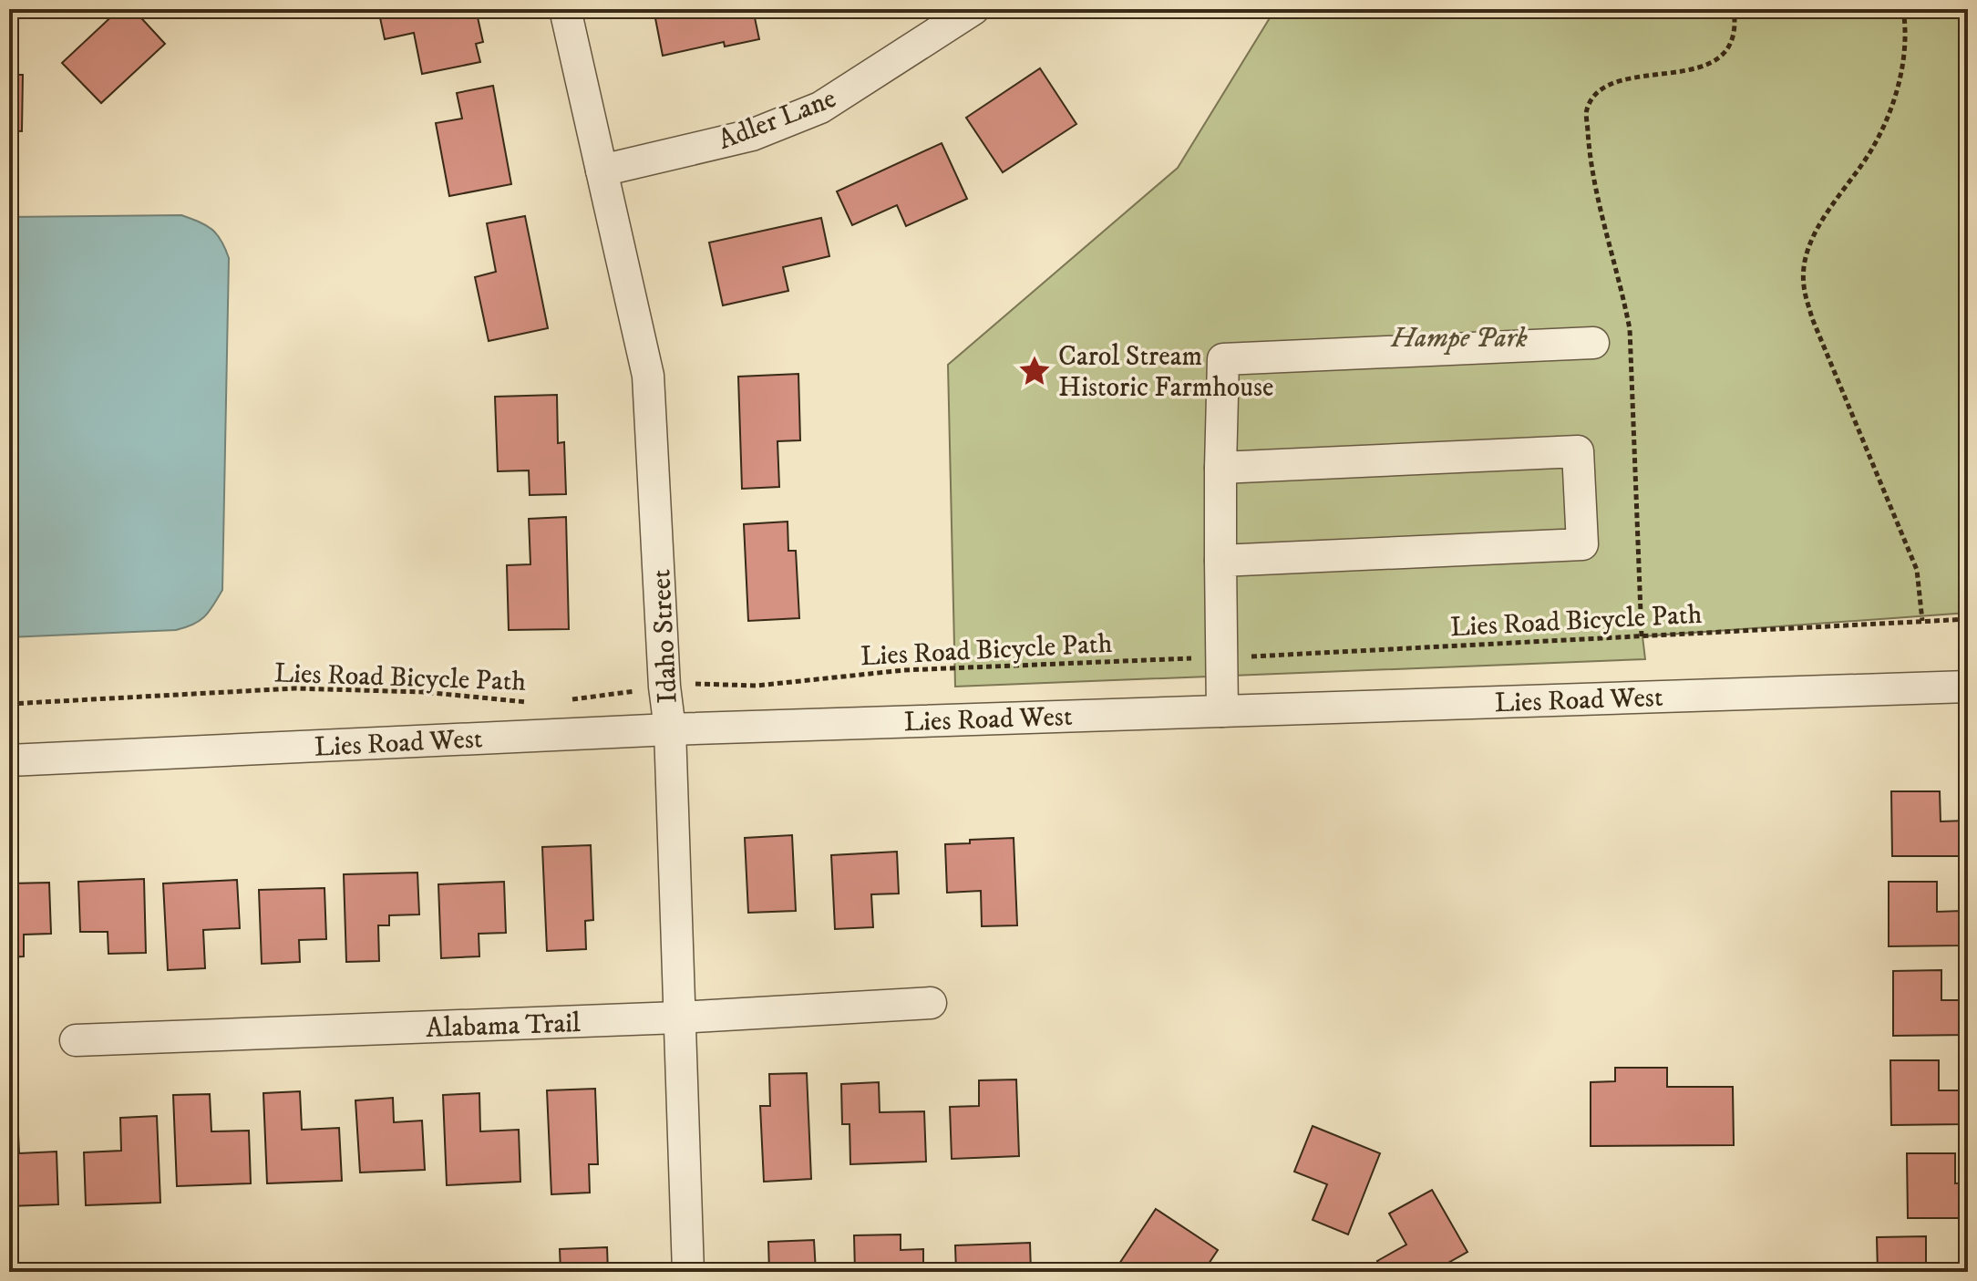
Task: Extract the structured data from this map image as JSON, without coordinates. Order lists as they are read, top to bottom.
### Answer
{
  "streets": {
    "street": [
      "Adler Lane",
      "Idaho Street",
      "Lies Road West",
      "Alabama Trail"
    ],
    "path": ["Lies Road Bicycle Path"]
  },
  "crossings": [
    ["Adler Lane", "Idaho Street"],
    ["Lies Road Bicycle Path", "Idaho Street"],
    ["Idaho Street", "Lies Road West"],
    ["Idaho Street", "Alabama Trail"]
  ],
  "parks": ["Hampe Park"],
  "places": {
    "place": ["Carol Stream Historic Farmhouse"]
  }
}
